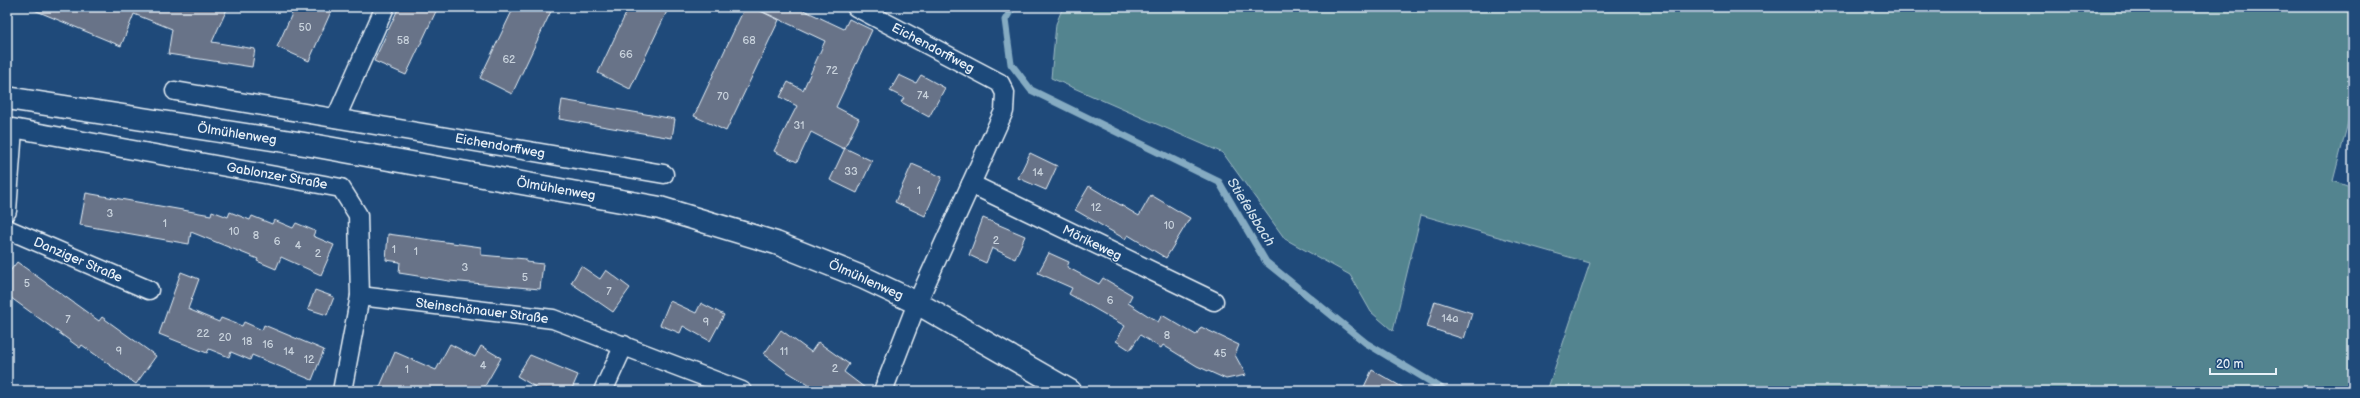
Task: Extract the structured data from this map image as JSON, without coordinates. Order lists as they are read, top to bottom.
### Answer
{
  "streets": {
    "main road": ["Ölmühlenweg"],
    "street": [
      "Eichendorffweg",
      "Gablonzer Straße",
      "Mörikeweg",
      "Danziger Straße",
      "Steinschönauer Straße"
    ]
  },
  "crossings": [
    ["Eichendorffweg", "Mörikeweg"],
    ["Gablonzer Straße", "Steinschönauer Straße"]
  ],
  "water": ["Stiefelsbach"],
  "house_numbers": [
    "50",
    "58",
    "68",
    "66",
    "62",
    "72",
    "74",
    "70",
    "31",
    "33",
    "14",
    "1",
    "12",
    "3",
    "1",
    "10",
    "10",
    "8",
    "2",
    "6",
    "4",
    "1",
    "1",
    "2",
    "3",
    "5",
    "5",
    "7",
    "6",
    "14a",
    "7",
    "9",
    "22",
    "8",
    "20",
    "18",
    "16",
    "9",
    "14",
    "11",
    "45",
    "12",
    "4",
    "2",
    "1"
  ],
  "scale_bar": "20 m"
}
